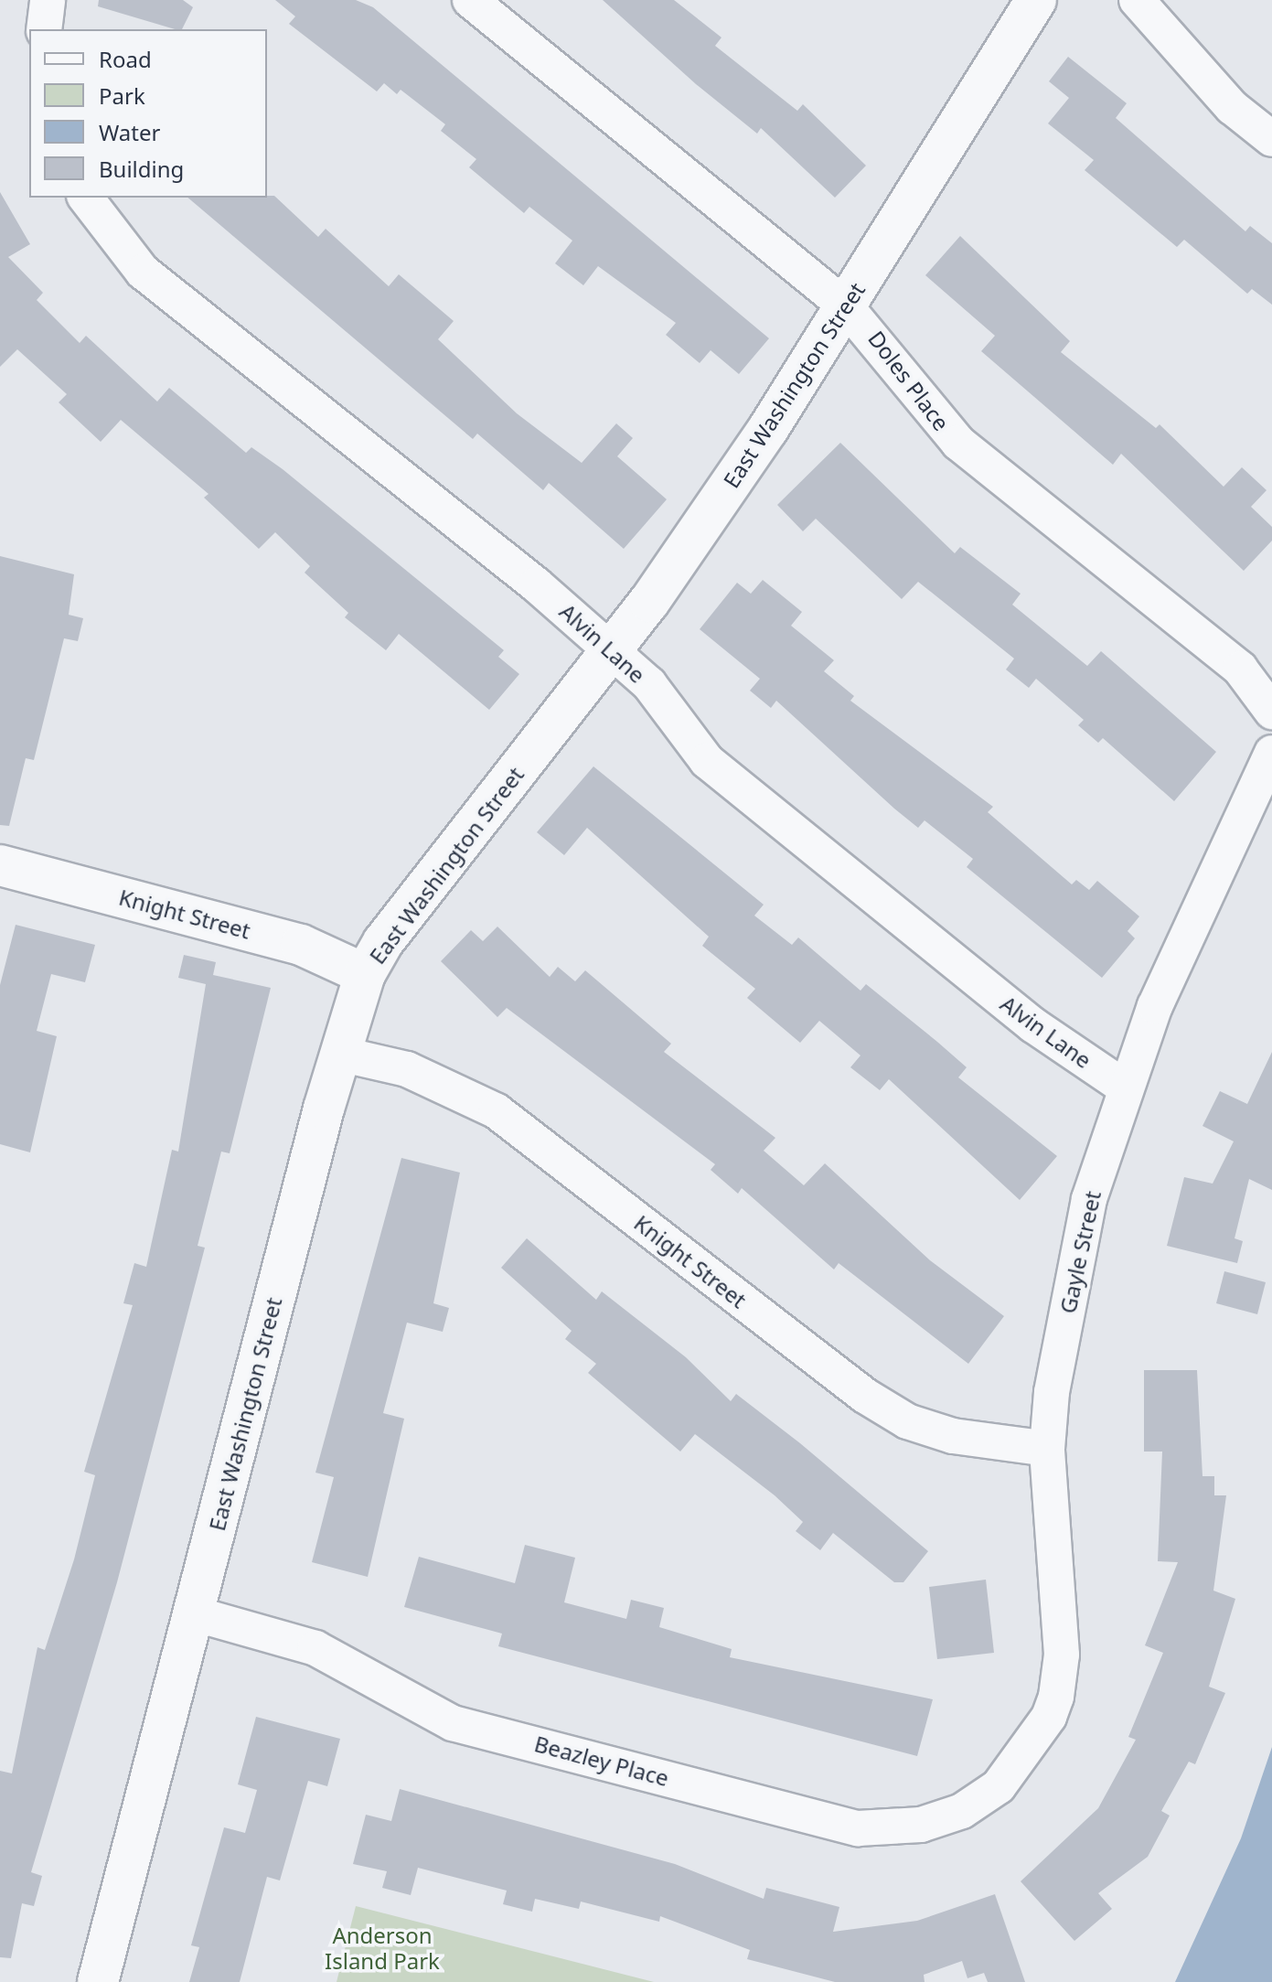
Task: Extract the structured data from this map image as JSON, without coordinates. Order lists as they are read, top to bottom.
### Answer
{
  "streets": {
    "street": [
      "Doles Place",
      "East Washington Street",
      "Alvin Lane",
      "Knight Street",
      "Gayle Street",
      "Beazley Place"
    ]
  },
  "crossings": [
    ["Doles Place", "East Washington Street"],
    ["East Washington Street", "Alvin Lane"],
    ["East Washington Street", "Knight Street"],
    ["East Washington Street", "Beazley Place"],
    ["Alvin Lane", "Gayle Street"],
    ["Knight Street", "Gayle Street"],
    ["Gayle Street", "Beazley Place"]
  ],
  "parks": ["Anderson Island Park"],
  "legend": [
    "Road",
    "Park",
    "Water",
    "Building"
  ]
}
